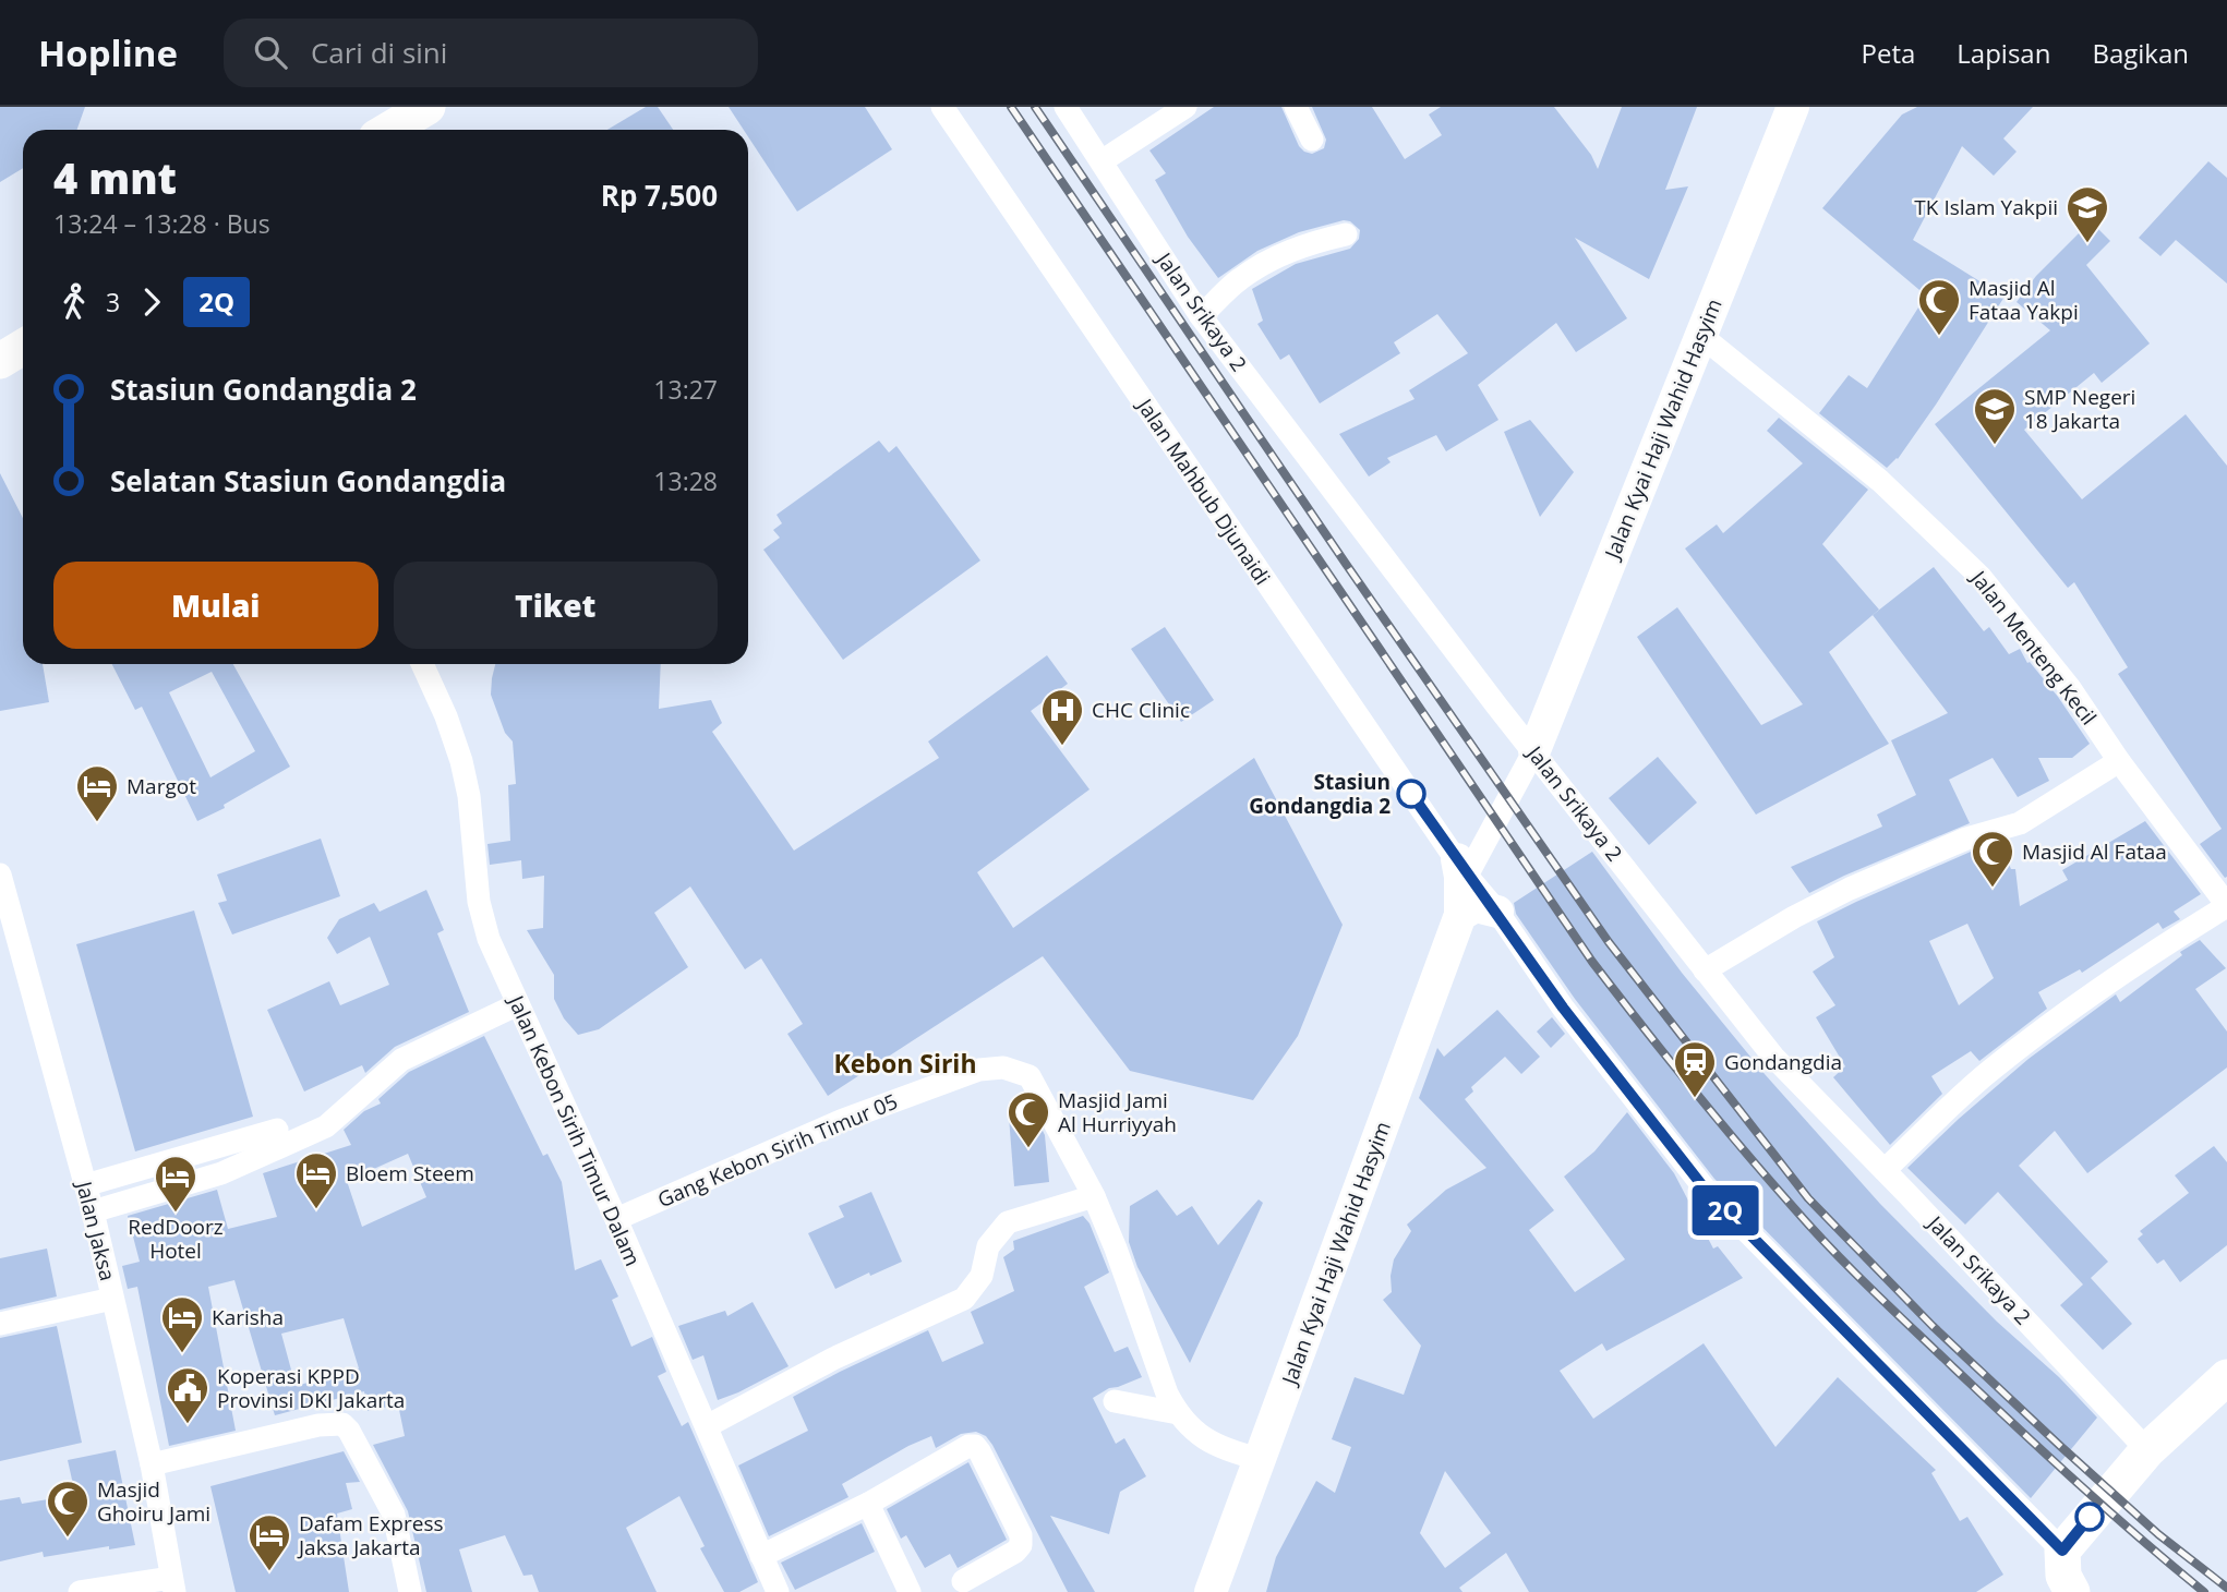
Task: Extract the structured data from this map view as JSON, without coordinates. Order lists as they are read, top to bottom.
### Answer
{
  "streets": {
    "street": [
      "Jalan Srikaya 2",
      "Jalan Kyai Haji Wahid Hasyim",
      "Jalan Mahbub Djunaidi",
      "Jalan Menteng Kecil",
      "Jalan Kebon Sirih Timur Dalam",
      "Gang Kebon Sirih Timur 05",
      "Jalan Jaksa"
    ]
  },
  "crossings": [
    ["Jalan Srikaya 2", "Jalan Kyai Haji Wahid Hasyim"],
    ["Jalan Kyai Haji Wahid Hasyim", "Jalan Menteng Kecil"],
    ["Jalan Kebon Sirih Timur Dalam", "Gang Kebon Sirih Timur 05"]
  ],
  "districts": ["Kebon Sirih"],
  "places": {
    "school or university": ["TK Islam Yakpii", "SMP Negeri 18 Jakarta"],
    "mosque": [
      "Masjid Al Fataa Yakpi",
      "Masjid Al Fataa",
      "Masjid Jami Al Hurriyyah",
      "Masjid Ghoiru Jami"
    ],
    "hospital": ["CHC Clinic"],
    "other": ["Stasiun Gondangdia 2"],
    "hotel": [
      "Margot",
      "Bloem Steem",
      "RedDoorz Hotel",
      "Karisha",
      "Dafam Express Jaksa Jakarta"
    ],
    "station": ["Gondangdia"],
    "public building": ["Koperasi KPPD Provinsi DKI Jakarta"]
  },
  "lines": ["bus line 2Q"],
  "page": {
    "header": "Hopline",
    "search": "Cari di sini",
    "nav": ["Peta", "Lapisan", "Bagikan"],
    "on_map": "2Q",
    "heading": ["4 mnt", "13:24 – 13:28 · Bus", "Rp 7,500"],
    "legs": ["3", "2Q"],
    "list": [
      {
        "name": "Stasiun Gondangdia 2",
        "value": "13:27"
      },
      {
        "name": "Selatan Stasiun Gondangdia",
        "value": "13:28"
      }
    ],
    "buttons": ["Mulai", "Tiket"]
  }
}
